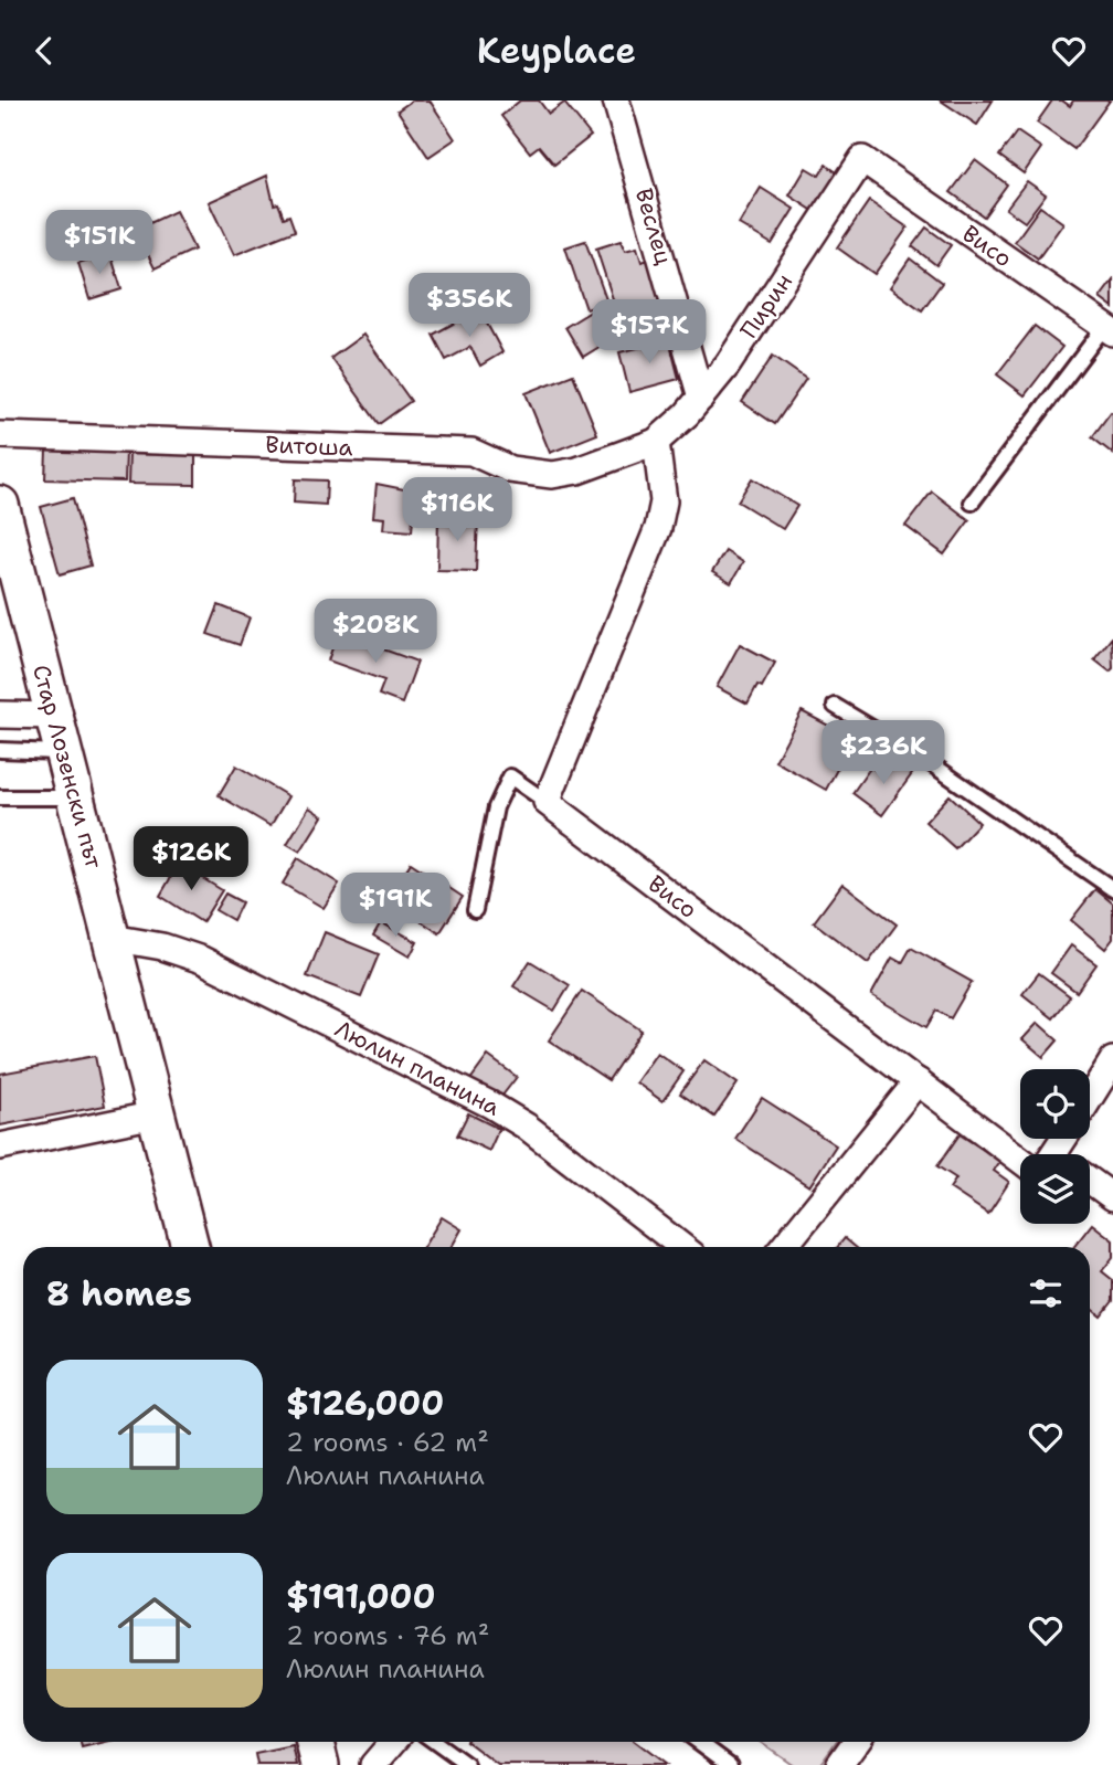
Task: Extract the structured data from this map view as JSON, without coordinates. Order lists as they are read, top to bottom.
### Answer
{
  "streets": {
    "street": [
      "Веслец",
      "Висо",
      "Пирин",
      "Витоша",
      "Стар Лозенски път",
      "Люлин планина"
    ]
  },
  "crossings": [
    ["Веслец", "Пирин"],
    ["Висо", "Пирин"],
    ["Пирин", "Витоша"],
    ["Стар Лозенски път", "Люлин планина"]
  ],
  "page": {
    "header": "Keyplace",
    "price": [
      "$151K",
      "$356K",
      "$157K",
      "$116K",
      "$208K",
      "$236K",
      "$126K",
      "$191K"
    ],
    "heading": "8 homes",
    "list": [
      {
        "name": "$126,000",
        "note": "2 rooms · 62 m² · Люлин планина"
      },
      {
        "name": "$191,000",
        "note": "2 rooms · 76 m² · Люлин планина"
      }
    ]
  }
}
